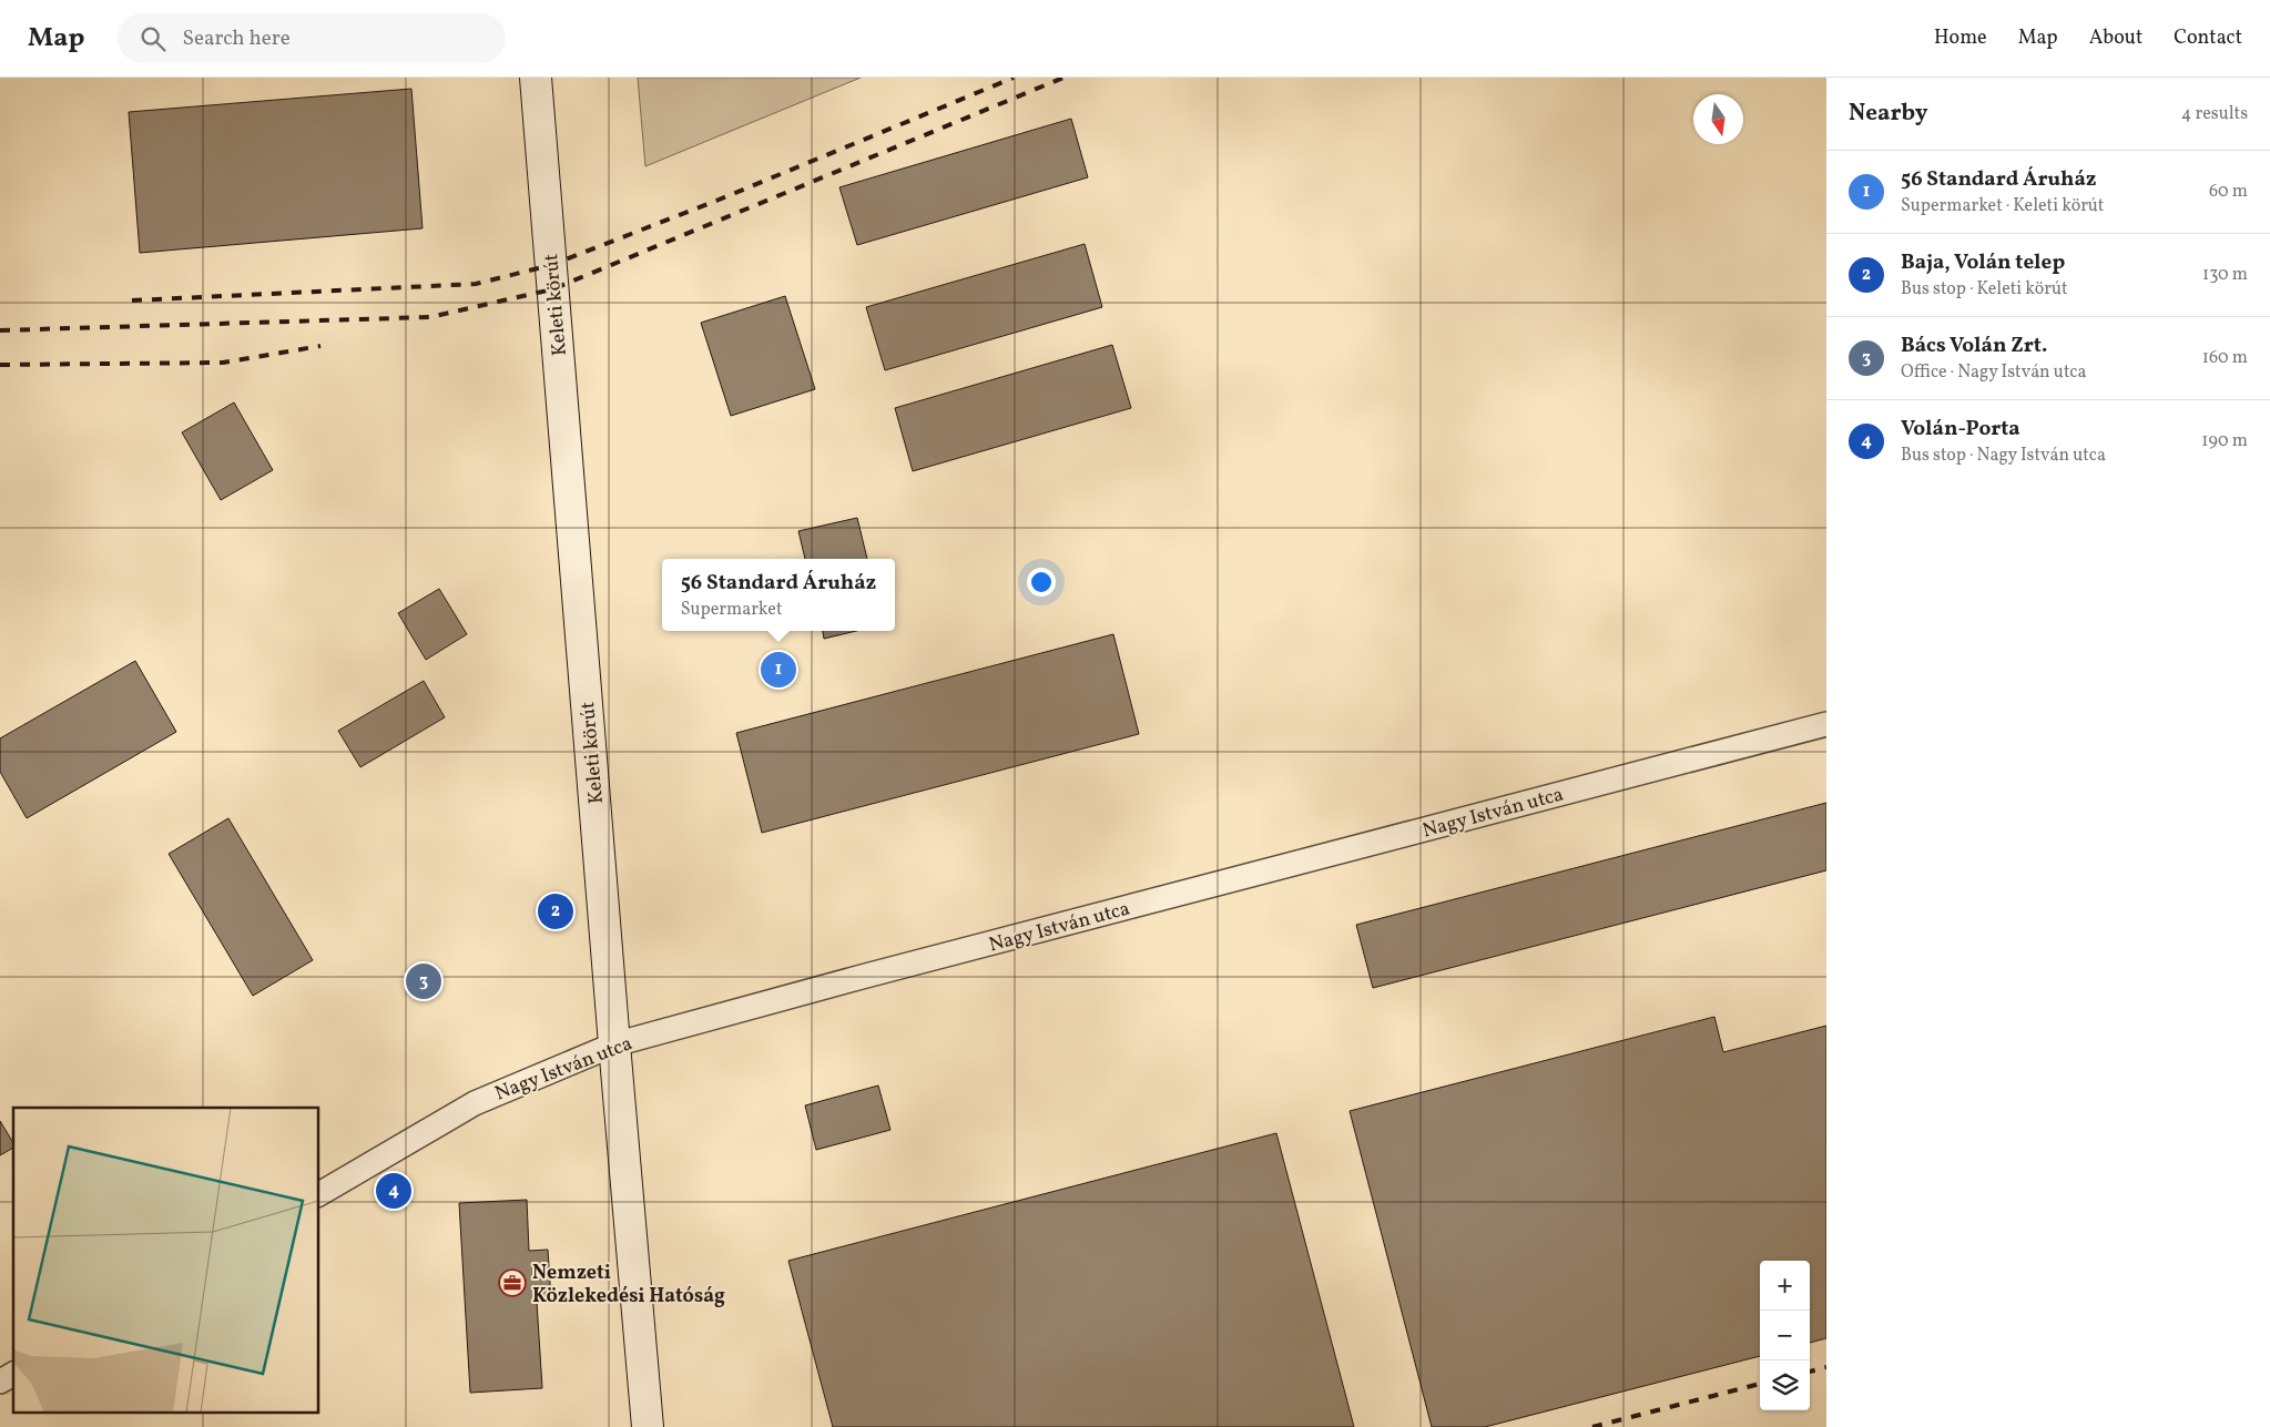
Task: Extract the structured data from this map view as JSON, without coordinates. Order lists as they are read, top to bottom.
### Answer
{
  "streets": {
    "main road": ["Keleti körút"],
    "street": ["Nagy István utca"]
  },
  "crossings": [
    ["Keleti körút", "Nagy István utca"]
  ],
  "places": {
    "office": ["Nemzeti Közlekedési Hatóság"]
  },
  "north": "bottom",
  "page": {
    "header": "Map",
    "search": "Search here",
    "nav": [
      "Home",
      "Map",
      "About",
      "Contact"
    ],
    "heading": ["Nearby", "4 results"],
    "list": [
      {
        "mark": "1",
        "name": "56 Standard Áruház",
        "note": "Supermarket · Keleti körút",
        "value": "60 m"
      },
      {
        "mark": "2",
        "name": "Baja, Volán telep",
        "note": "Bus stop · Keleti körút",
        "value": "130 m"
      },
      {
        "mark": "3",
        "name": "Bács Volán Zrt.",
        "note": "Office · Nagy István utca",
        "value": "160 m"
      },
      {
        "mark": "4",
        "name": "Volán-Porta",
        "note": "Bus stop · Nagy István utca",
        "value": "190 m"
      }
    ],
    "popup": ["56 Standard Áruház", "Supermarket"],
    "pins": [
      "1",
      "2",
      "3",
      "4"
    ],
    "map_buttons": ["+", "−"]
  }
}
